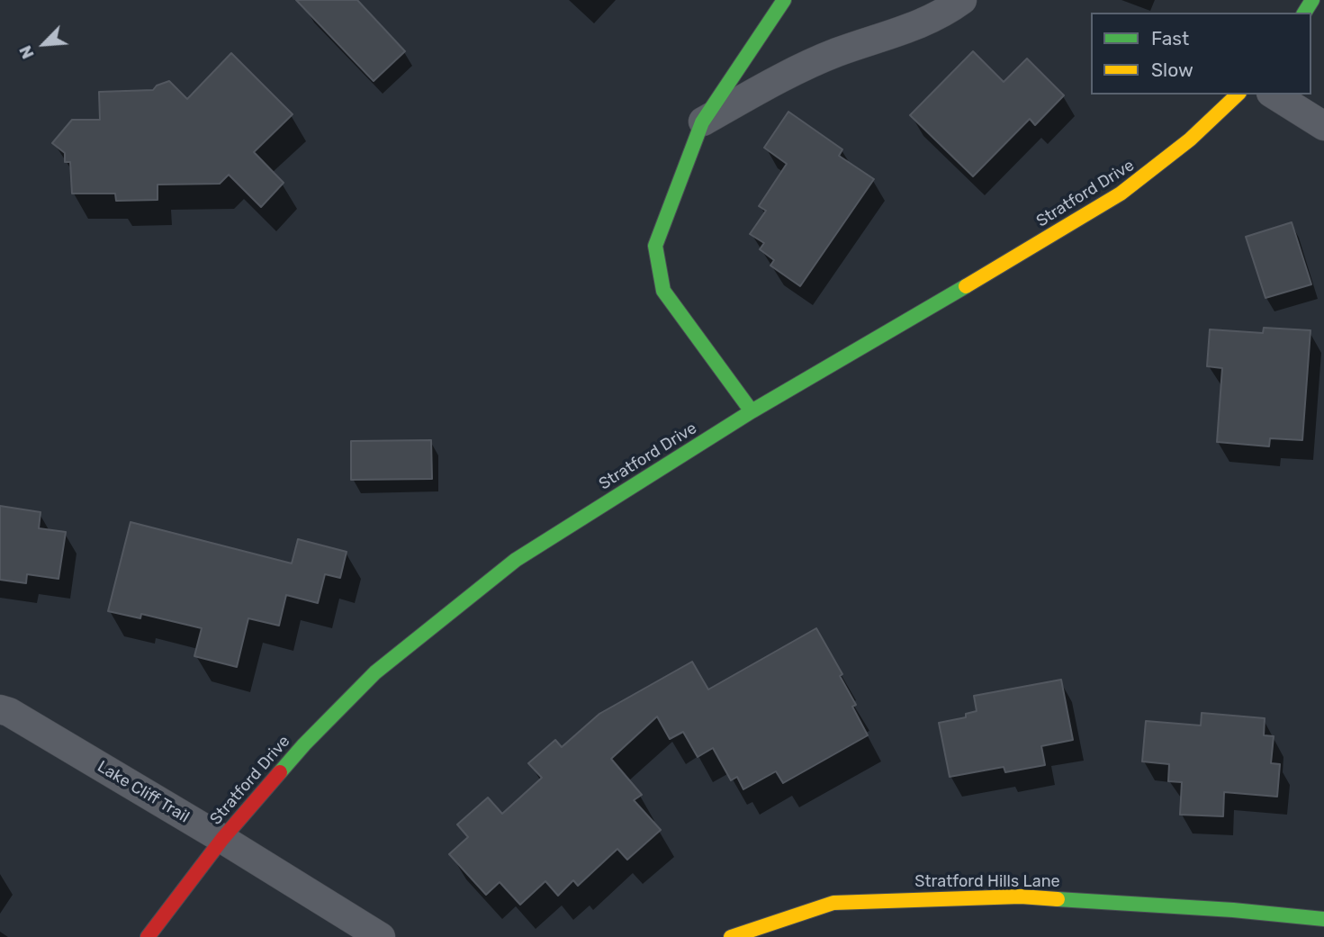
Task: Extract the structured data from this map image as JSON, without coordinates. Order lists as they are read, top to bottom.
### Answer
{
  "streets": {
    "street": ["Stratford Drive", "Lake Cliff Trail", "Stratford Hills Lane"]
  },
  "crossings": [
    ["Stratford Drive", "Lake Cliff Trail"]
  ],
  "legend": ["Fast", "Slow"],
  "north": "bottom left"
}
